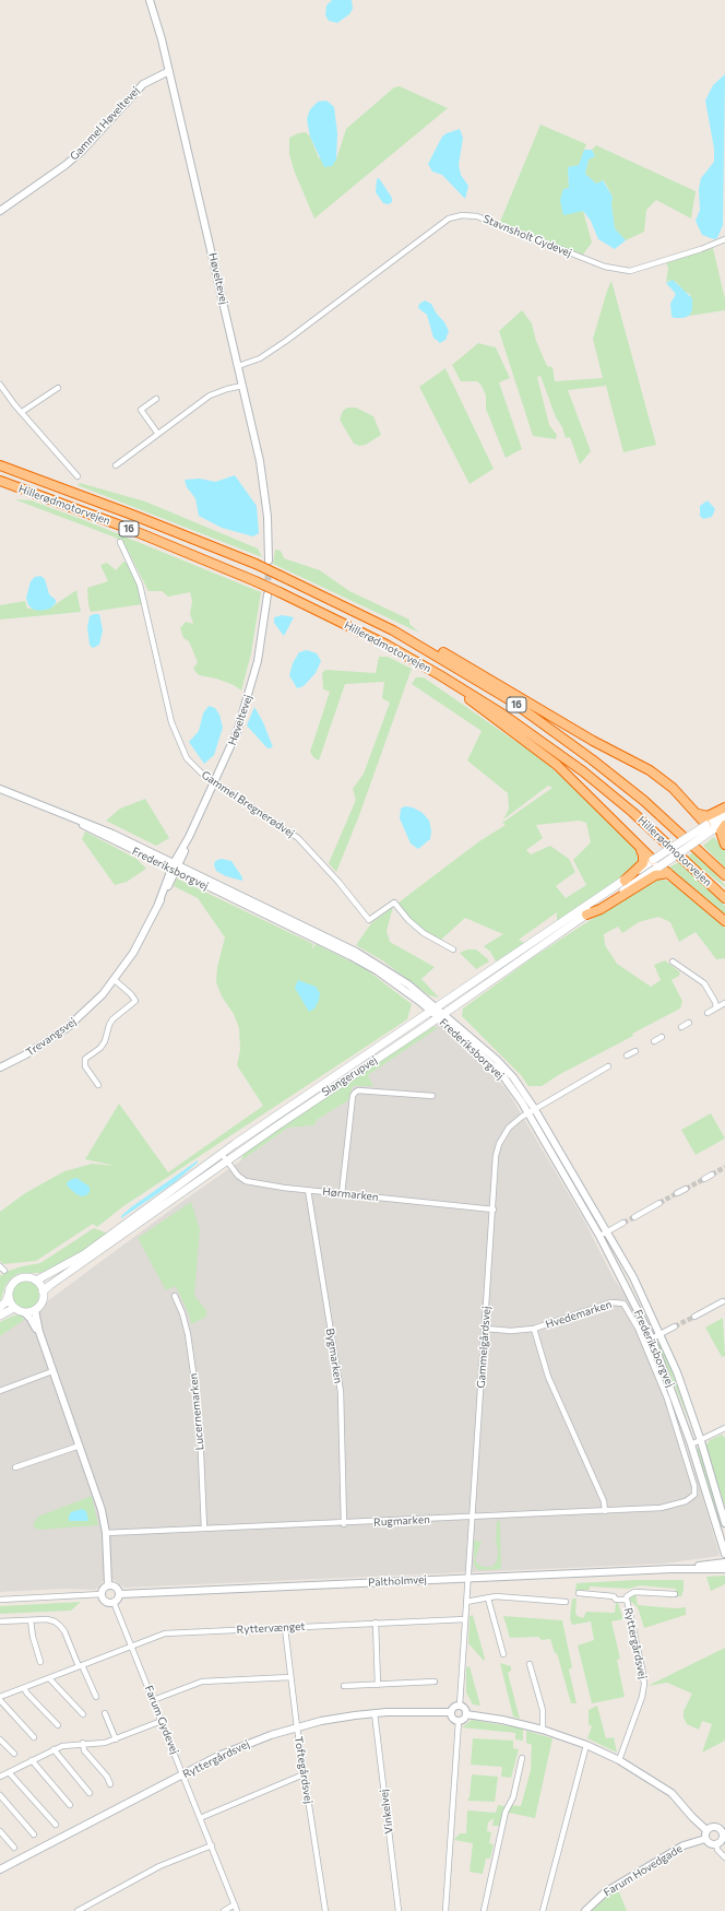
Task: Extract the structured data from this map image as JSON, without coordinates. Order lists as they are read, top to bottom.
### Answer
{
  "streets": {
    "highway": ["Hillerødmotorvejen", "16"],
    "main road": ["Slangerupvej"],
    "street": [
      "Gammel Høveltevej",
      "Stavnsholt Gydevej",
      "Høveltevej",
      "Gammel Bregnerødvej",
      "Frederiksborgvej",
      "Trevangsvej",
      "Hørmarken",
      "Hvedemarken",
      "Gammelgårdsvej",
      "Bygmarken",
      "Lucernemarken",
      "Rugmarken",
      "Paltholmvej",
      "Ryttervænget",
      "Ryttergårdsvej",
      "Farum Gydevej",
      "Toftegårdsvej",
      "Vinkelvej",
      "Farum Hovedgade"
    ]
  },
  "crossings": [
    ["Gammel Høveltevej", "Høveltevej"],
    ["Stavnsholt Gydevej", "Høveltevej"],
    ["Høveltevej", "Gammel Bregnerødvej"],
    ["Høveltevej", "Frederiksborgvej"],
    ["Høveltevej", "Trevangsvej"],
    ["Frederiksborgvej", "Trevangsvej"],
    ["Frederiksborgvej", "Slangerupvej"],
    ["Frederiksborgvej", "Gammelgårdsvej"],
    ["Slangerupvej", "Hørmarken"],
    ["Hørmarken", "Gammelgårdsvej"],
    ["Hørmarken", "Bygmarken"],
    ["Hvedemarken", "Gammelgårdsvej"],
    ["Hvedemarken", "Rugmarken"],
    ["Gammelgårdsvej", "Rugmarken"],
    ["Gammelgårdsvej", "Paltholmvej"],
    ["Gammelgårdsvej", "Ryttervænget"],
    ["Gammelgårdsvej", "Ryttergårdsvej"],
    ["Bygmarken", "Rugmarken"],
    ["Lucernemarken", "Rugmarken"],
    ["Paltholmvej", "Farum Gydevej"],
    ["Ryttervænget", "Farum Gydevej"],
    ["Ryttervænget", "Toftegårdsvej"],
    ["Ryttergårdsvej", "Farum Gydevej"],
    ["Ryttergårdsvej", "Toftegårdsvej"],
    ["Ryttergårdsvej", "Vinkelvej"]
  ]
}
